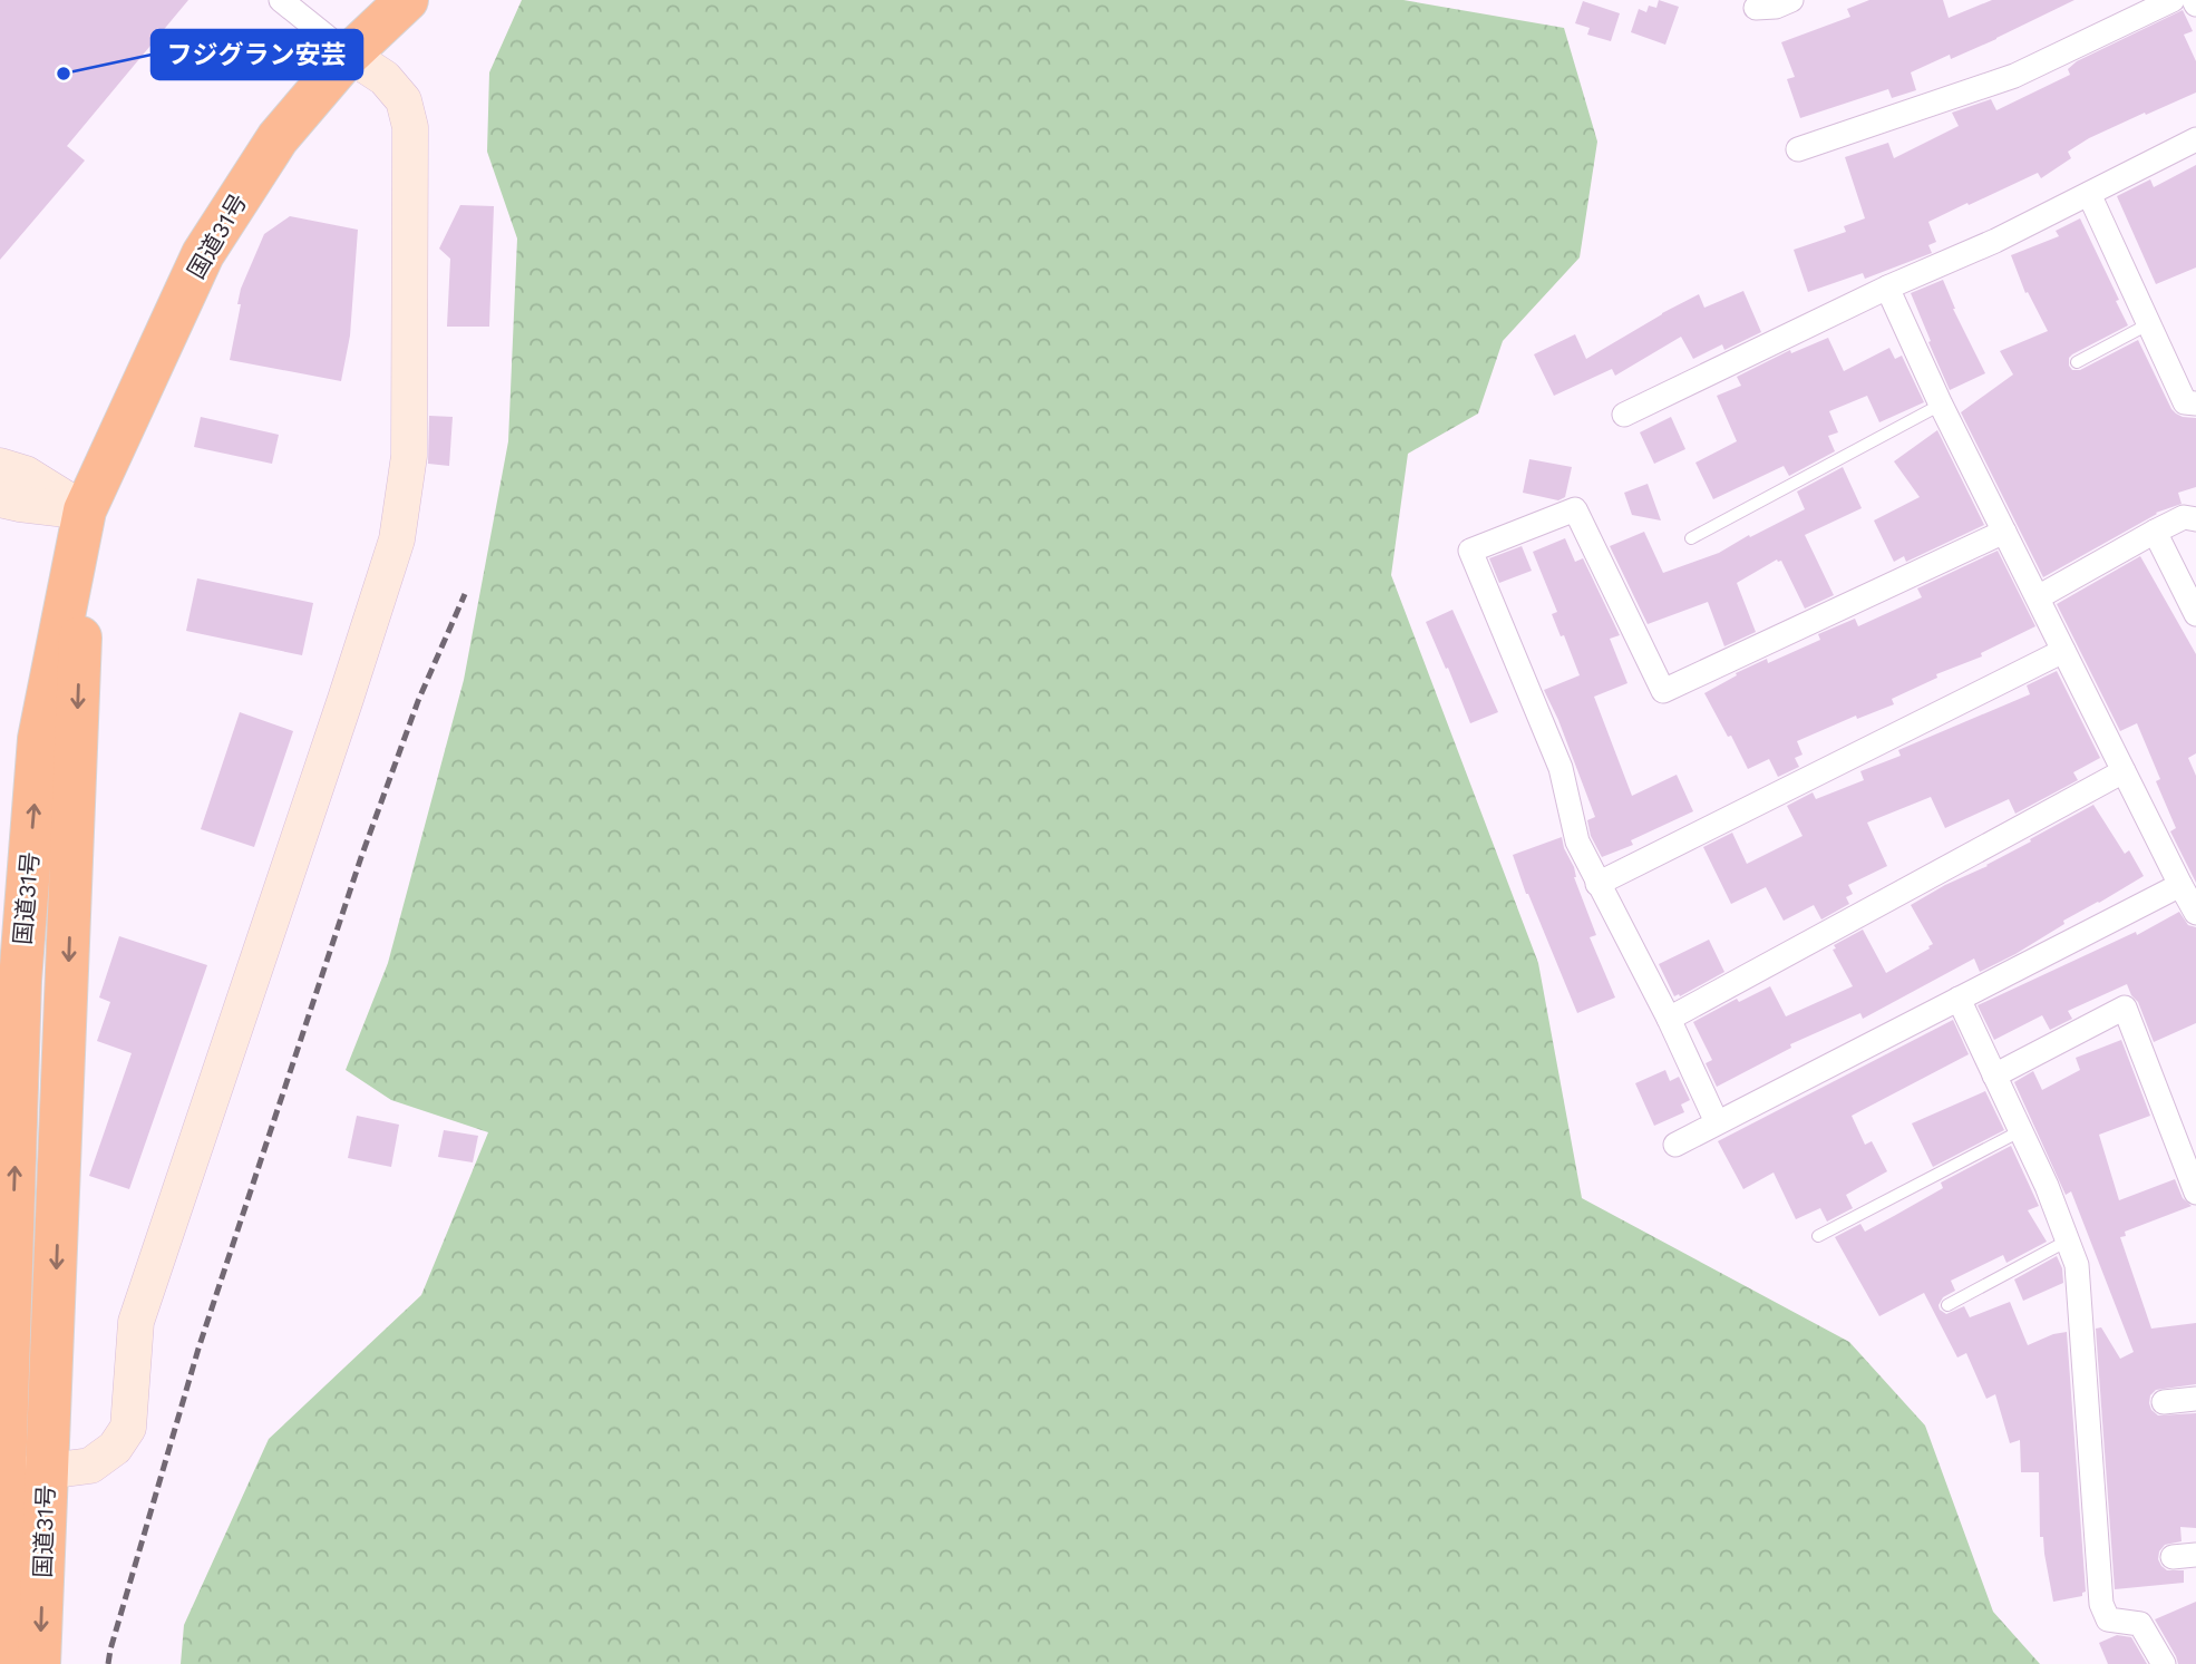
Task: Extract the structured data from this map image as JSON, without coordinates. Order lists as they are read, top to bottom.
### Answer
{
  "streets": {
    "highway": ["国道31号"]
  },
  "places": ["フジグラン安芸"]
}
